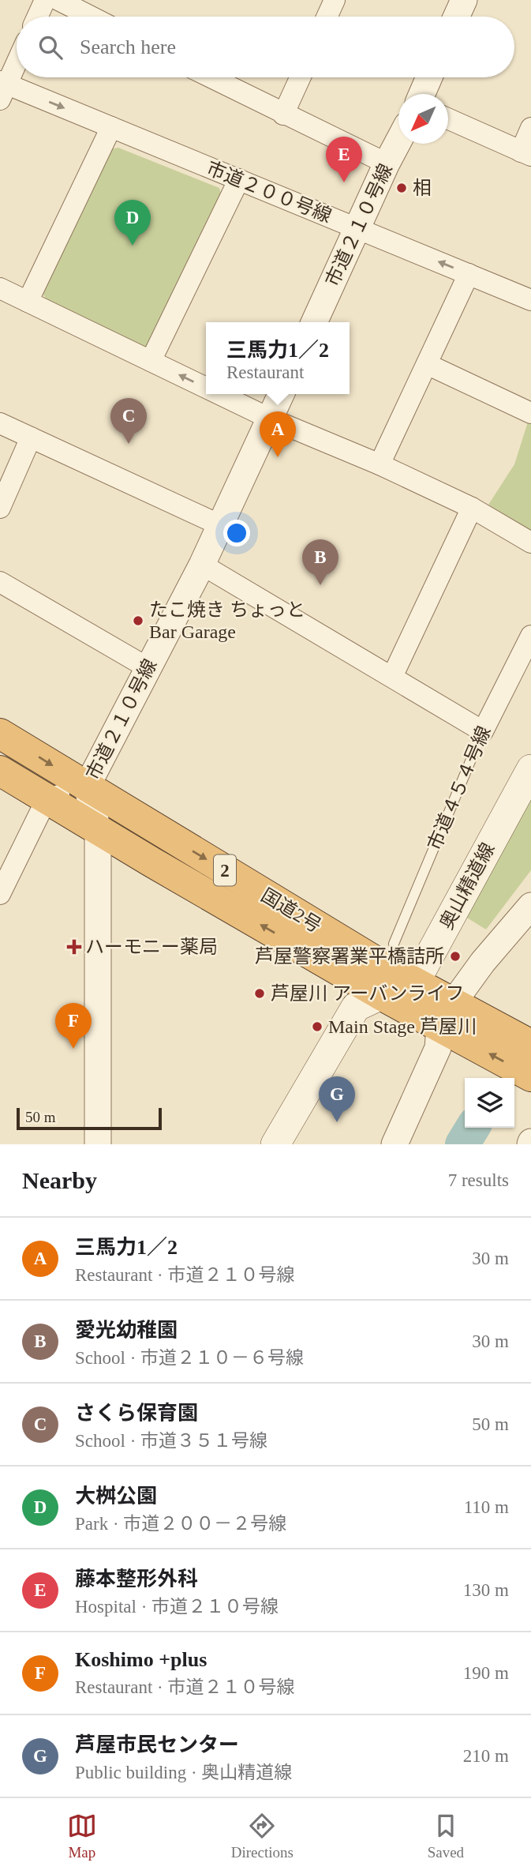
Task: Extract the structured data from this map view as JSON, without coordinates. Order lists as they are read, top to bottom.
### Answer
{
  "streets": {
    "highway": ["2", "国道2号"],
    "main road": ["奥山精道線"],
    "street": ["市道２００号線", "市道２１０号線", "市道４５４号線"]
  },
  "crossings": [
    ["市道２００号線", "市道２１０号線"],
    ["市道２１０号線", "国道2号"],
    ["奥山精道線", "国道2号"]
  ],
  "places": {
    "other": [
      "相",
      "たこ焼き ちょっと Bar Garage",
      "芦屋警察署業平橋詰所",
      "芦屋川 アーバンライフ",
      "Main Stage 芦屋川"
    ],
    "health": ["ハーモニー薬局"]
  },
  "scale_bar": "50 m",
  "north": "bottom left",
  "page": {
    "search": "Search here",
    "pins": [
      "E",
      "D",
      "C",
      "A",
      "B",
      "F",
      "G"
    ],
    "popup": ["三馬力1／2", "Restaurant"],
    "scale": "50 m",
    "heading": ["Nearby", "7 results"],
    "list": [
      {
        "mark": "A",
        "name": "三馬力1／2",
        "note": "Restaurant · 市道２１０号線",
        "value": "30 m"
      },
      {
        "mark": "B",
        "name": "愛光幼稚園",
        "note": "School · 市道２１０－６号線",
        "value": "30 m"
      },
      {
        "mark": "C",
        "name": "さくら保育園",
        "note": "School · 市道３５１号線",
        "value": "50 m"
      },
      {
        "mark": "D",
        "name": "大桝公園",
        "note": "Park · 市道２００－２号線",
        "value": "110 m"
      },
      {
        "mark": "E",
        "name": "藤本整形外科",
        "note": "Hospital · 市道２１０号線",
        "value": "130 m"
      },
      {
        "mark": "F",
        "name": "Koshimo +plus",
        "note": "Restaurant · 市道２１０号線",
        "value": "190 m"
      },
      {
        "mark": "G",
        "name": "芦屋市民センター",
        "note": "Public building · 奥山精道線",
        "value": "210 m"
      }
    ],
    "nav": ["Map", "Directions", "Saved"]
  }
}
